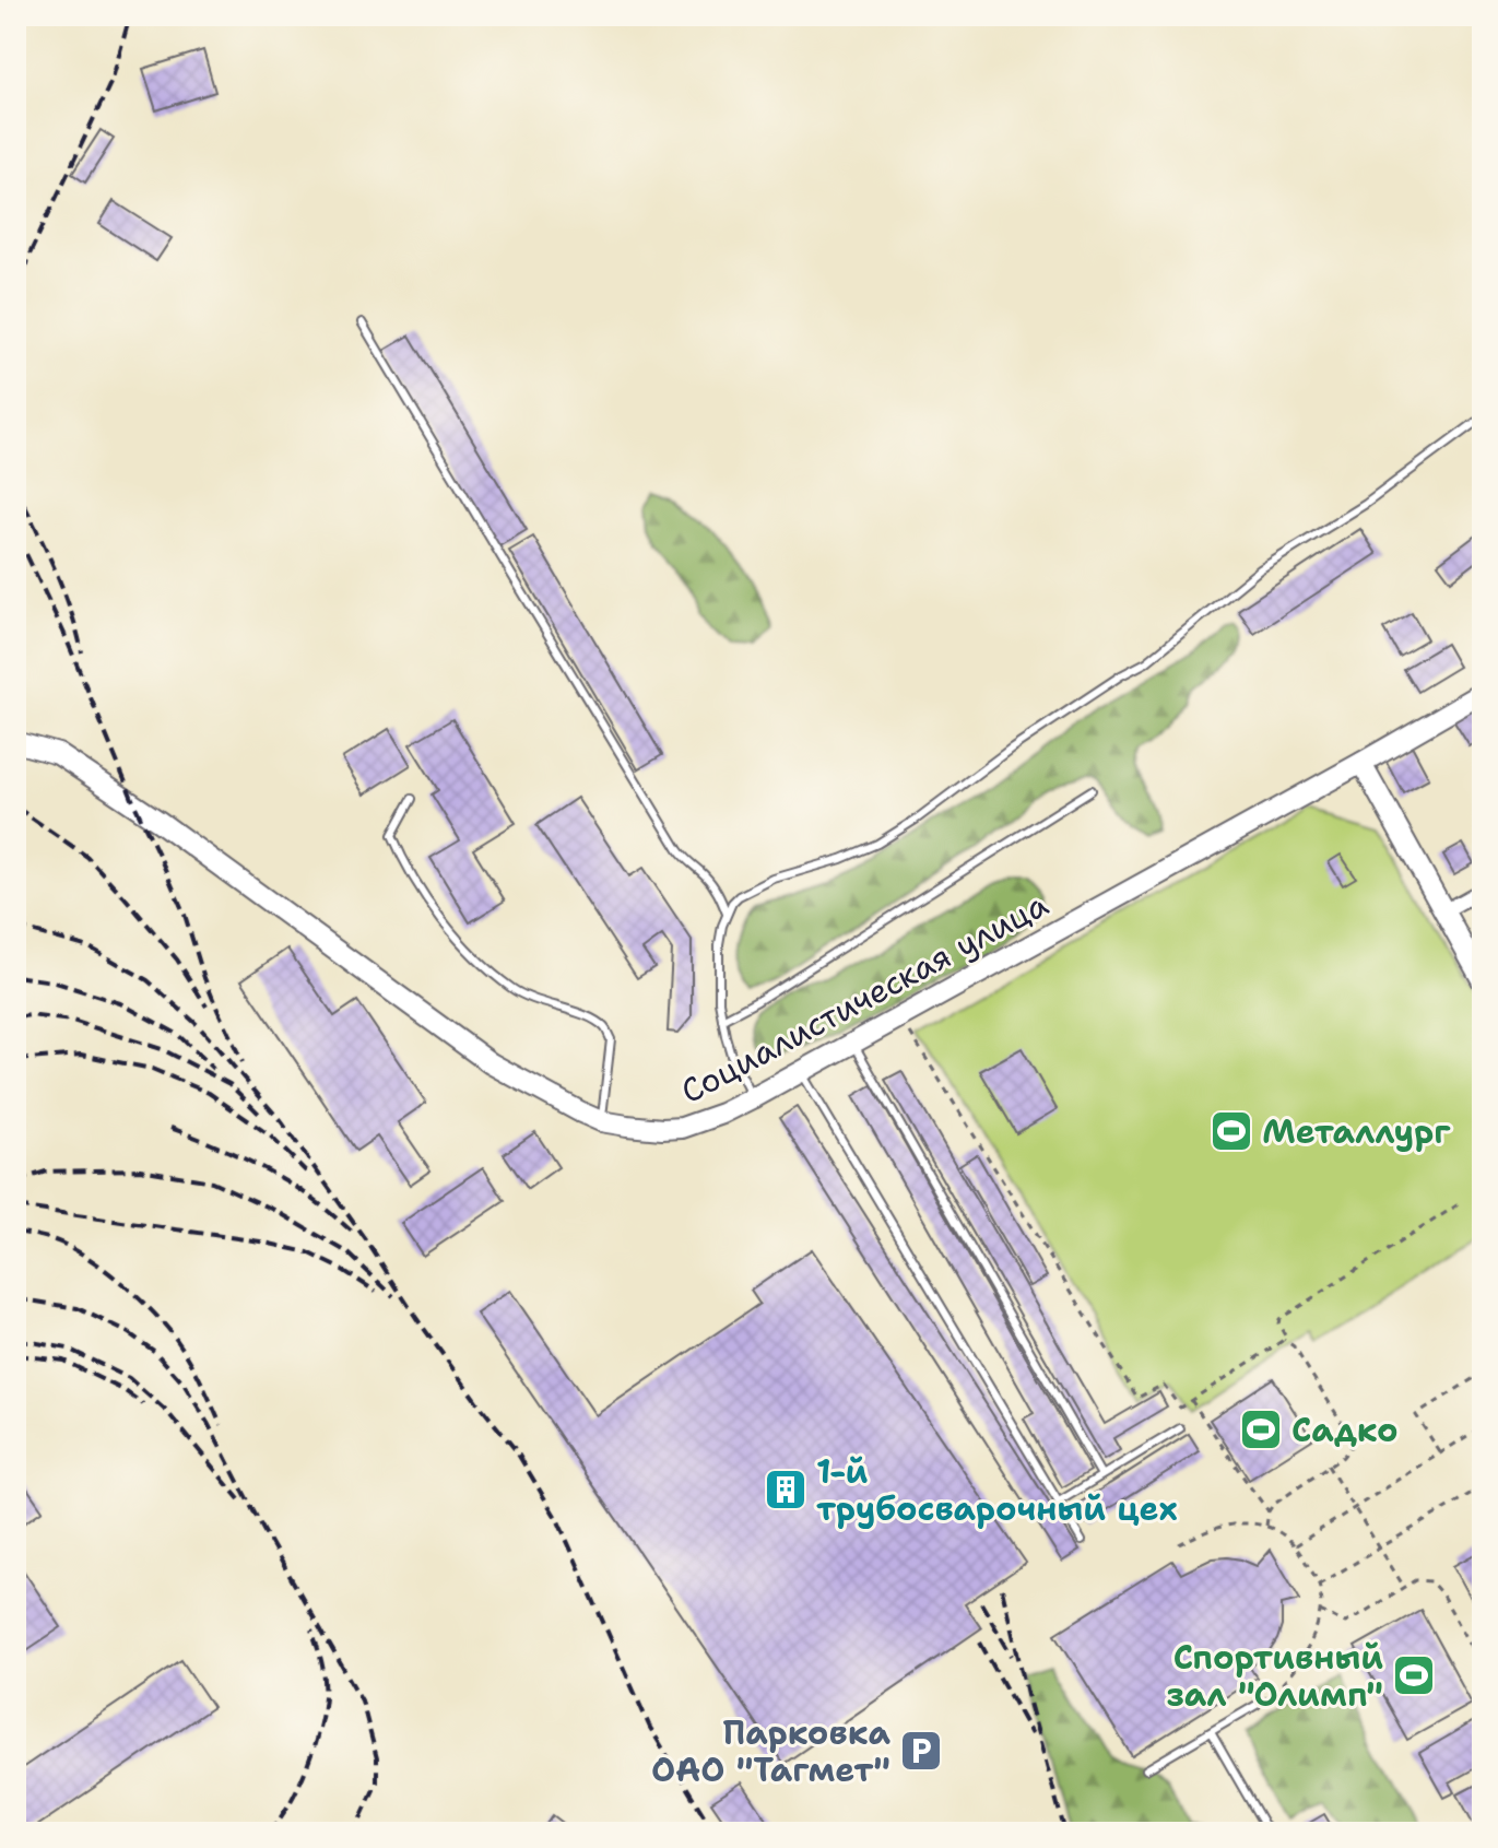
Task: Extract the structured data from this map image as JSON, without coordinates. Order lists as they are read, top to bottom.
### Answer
{
  "streets": {
    "street": ["Социалистическая улица"]
  },
  "places": {
    "sports": ["Металлург", "Садко", "Спортивный зал \"Олимп\""],
    "building": ["1-й трубосварочный цех"],
    "parking": ["Парковка ОАО \"Тагмет\""]
  }
}
